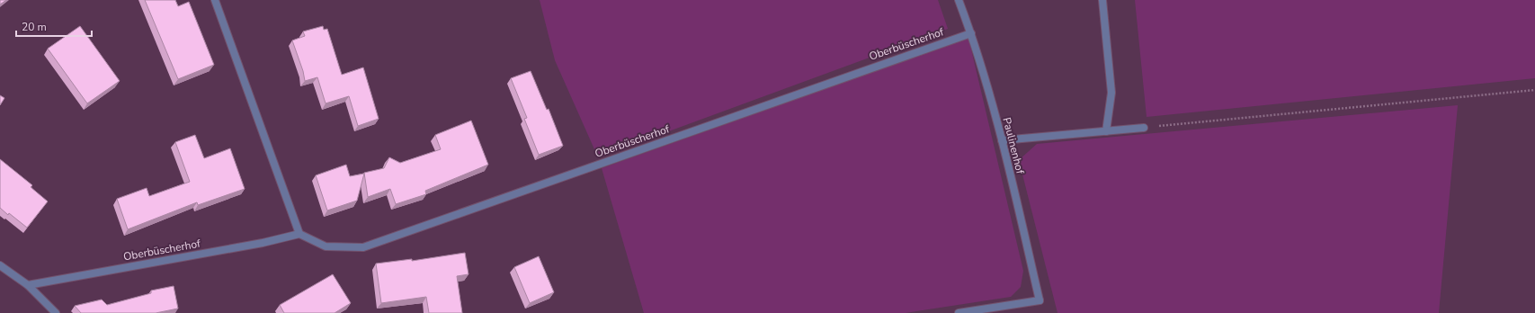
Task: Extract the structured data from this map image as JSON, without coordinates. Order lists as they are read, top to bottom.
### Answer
{
  "streets": {
    "street": ["Oberbüscherhof", "Paulinenhof"]
  },
  "crossings": [
    ["Oberbüscherhof", "Paulinenhof"]
  ],
  "scale_bar": "20 m"
}
